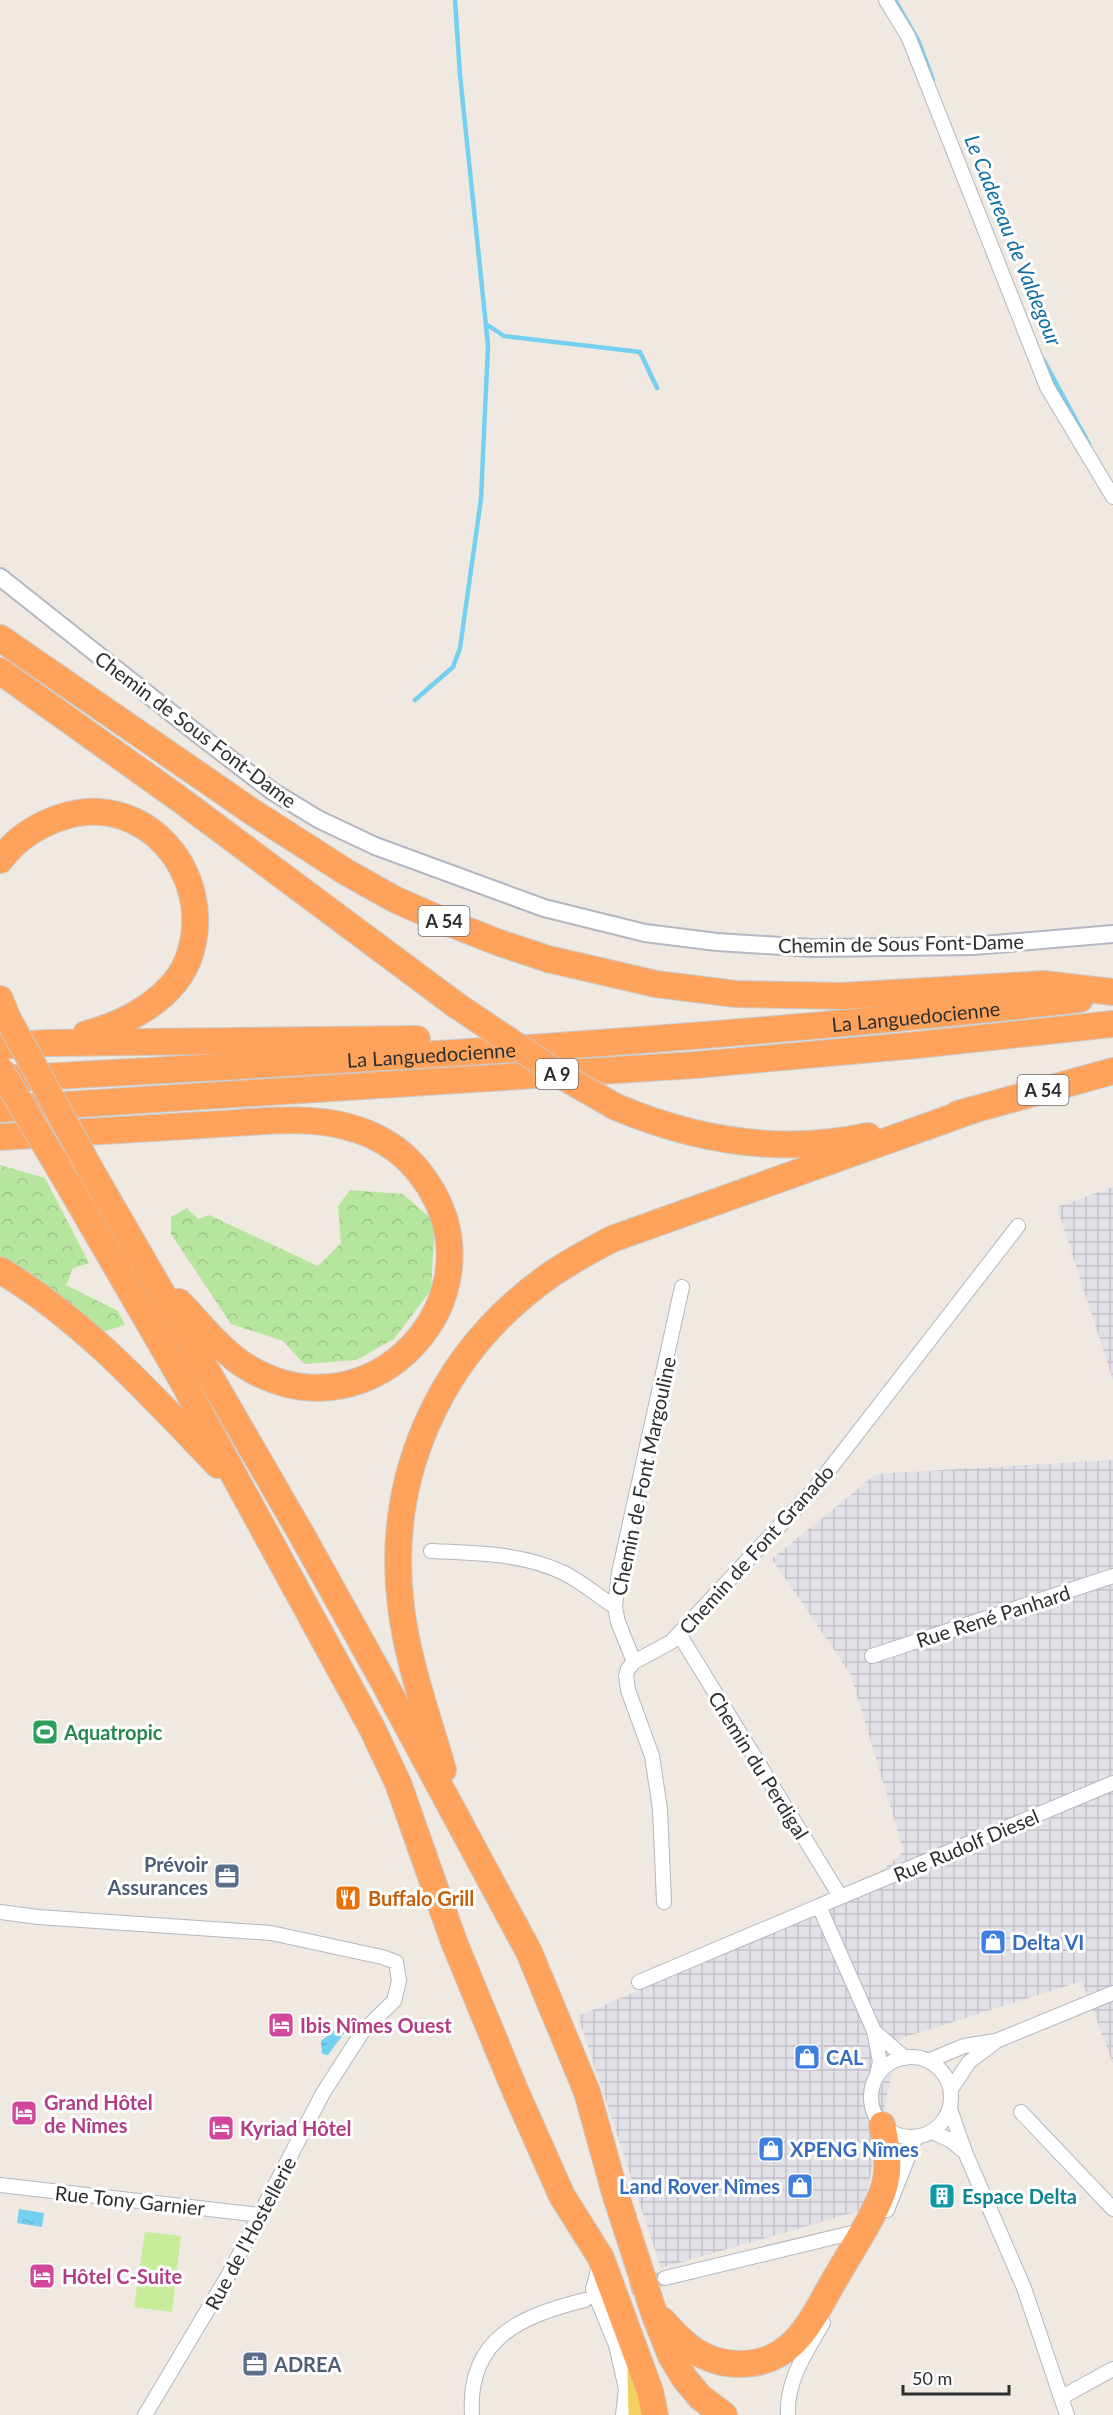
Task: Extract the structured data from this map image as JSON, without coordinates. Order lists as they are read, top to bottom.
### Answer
{
  "streets": {
    "highway": ["A 54", "La Languedocienne", "A 9"],
    "street": [
      "Chemin de Sous Font-Dame",
      "Chemin de Font Margouline",
      "Chemin de Font Granado",
      "Rue René Panhard",
      "Chemin du Perdigal",
      "Rue Rudolf Diesel",
      "Rue Tony Garnier",
      "Rue de l'Hostellerie"
    ]
  },
  "crossings": [
    ["A 54", "La Languedocienne"],
    ["Chemin de Font Margouline", "Chemin de Font Granado"],
    ["Chemin de Font Granado", "Chemin du Perdigal"],
    ["Chemin du Perdigal", "Rue Rudolf Diesel"],
    ["Rue Tony Garnier", "Rue de l'Hostellerie"]
  ],
  "water": ["Le Cadereau de Valdegour"],
  "places": {
    "sports": ["Aquatropic"],
    "office": ["Prévoir Assurances", "ADREA"],
    "restaurant": ["Buffalo Grill"],
    "shop": [
      "Delta VI",
      "CAL",
      "XPENG Nîmes",
      "Land Rover Nîmes"
    ],
    "hotel": [
      "Ibis Nîmes Ouest",
      "Grand Hôtel de Nîmes",
      "Kyriad Hôtel",
      "Hôtel C-Suite"
    ],
    "building": ["Espace Delta"]
  },
  "scale_bar": "50 m"
}
